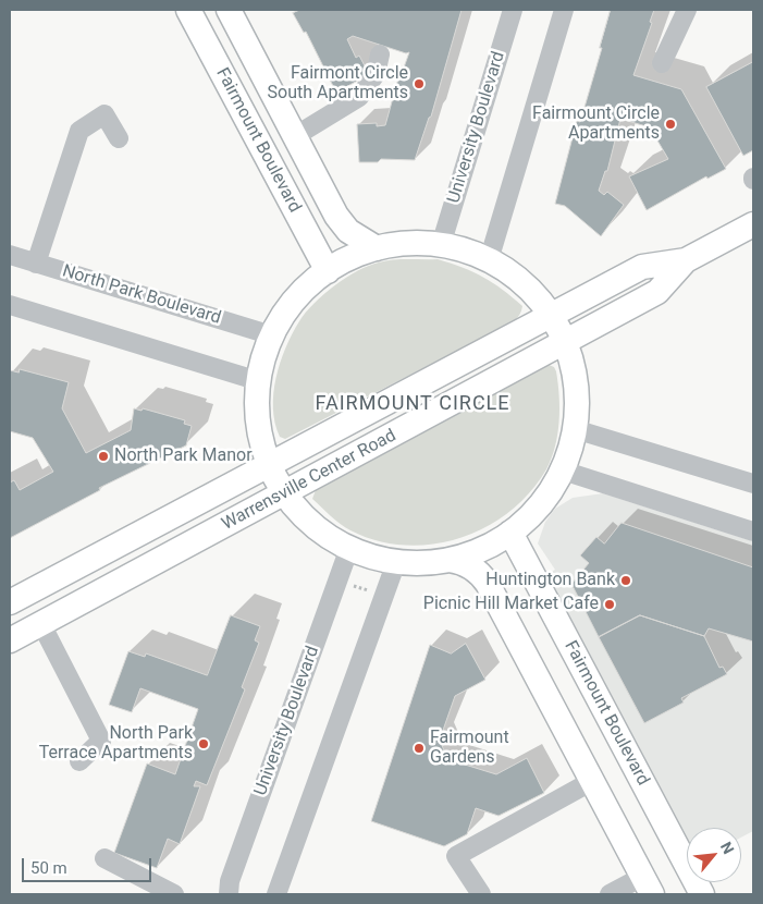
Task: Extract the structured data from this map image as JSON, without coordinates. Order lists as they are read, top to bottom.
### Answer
{
  "streets": {
    "main road": ["Fairmount Boulevard", "Warrensville Center Road"],
    "street": ["University Boulevard", "North Park Boulevard"]
  },
  "districts": ["FAIRMOUNT CIRCLE"],
  "places": [
    "Fairmont Circle South Apartments",
    "Fairmount Circle Apartments",
    "North Park Manor",
    "Huntington Bank",
    "Picnic Hill Market Cafe",
    "North Park Terrace Apartments",
    "Fairmount Gardens"
  ],
  "scale_bar": "50 m",
  "north": "top right"
}
